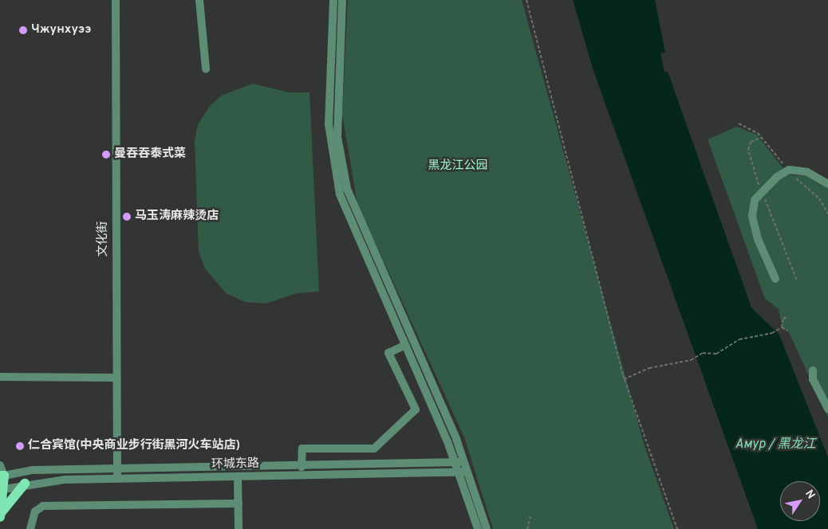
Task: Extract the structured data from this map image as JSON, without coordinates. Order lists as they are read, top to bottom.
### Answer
{
  "streets": {
    "street": ["文化街", "环城东路"]
  },
  "crossings": [
    ["文化街", "环城东路"]
  ],
  "water": ["Амур / 黑龙江"],
  "parks": ["黑龙江公园"],
  "places": [
    "Чжунхуээ",
    "曼吞吞泰式菜",
    "马玉涛麻辣烫店",
    "仁合宾馆(中央商业步行街黑河火车站店)"
  ],
  "north": "top right"
}
